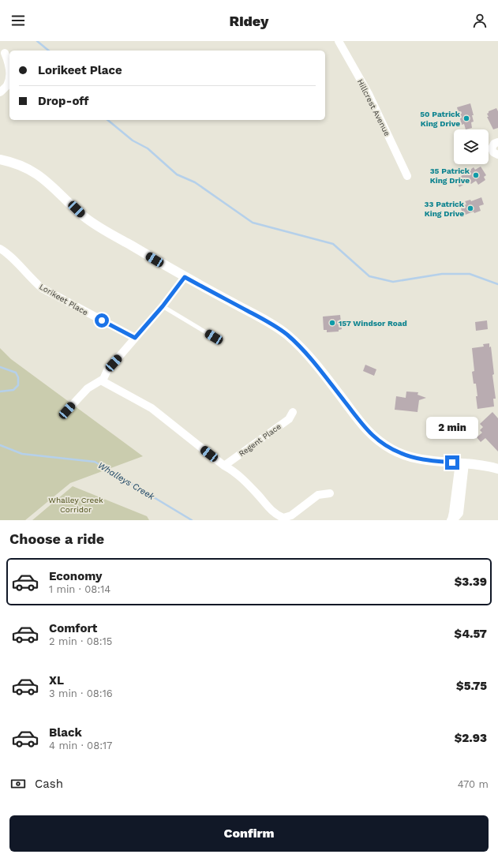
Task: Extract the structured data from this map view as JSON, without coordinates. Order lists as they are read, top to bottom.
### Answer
{
  "streets": {
    "street": ["Hillcrest Avenue", "Lorikeet Place", "Regent Place"]
  },
  "water": ["Whalleys Creek"],
  "parks": ["Whalley Creek Corridor"],
  "places": [
    "50 Patrick King Drive",
    "35 Patrick King Drive",
    "33 Patrick King Drive",
    "157 Windsor Road"
  ],
  "page": {
    "header": "Ridey",
    "banner": ["Lorikeet Place", "Drop-off"],
    "bubble": "2 min",
    "heading": "Choose a ride",
    "list": [
      {
        "name": "Economy",
        "note": "1 min · 08:14",
        "value": "$3.39"
      },
      {
        "name": "Comfort",
        "note": "2 min · 08:15",
        "value": "$4.57"
      },
      {
        "name": "XL",
        "note": "3 min · 08:16",
        "value": "$5.75"
      },
      {
        "name": "Black",
        "note": "4 min · 08:17",
        "value": "$2.93"
      }
    ],
    "pay": ["Cash", "470 m"],
    "buttons": "Confirm"
  }
}
